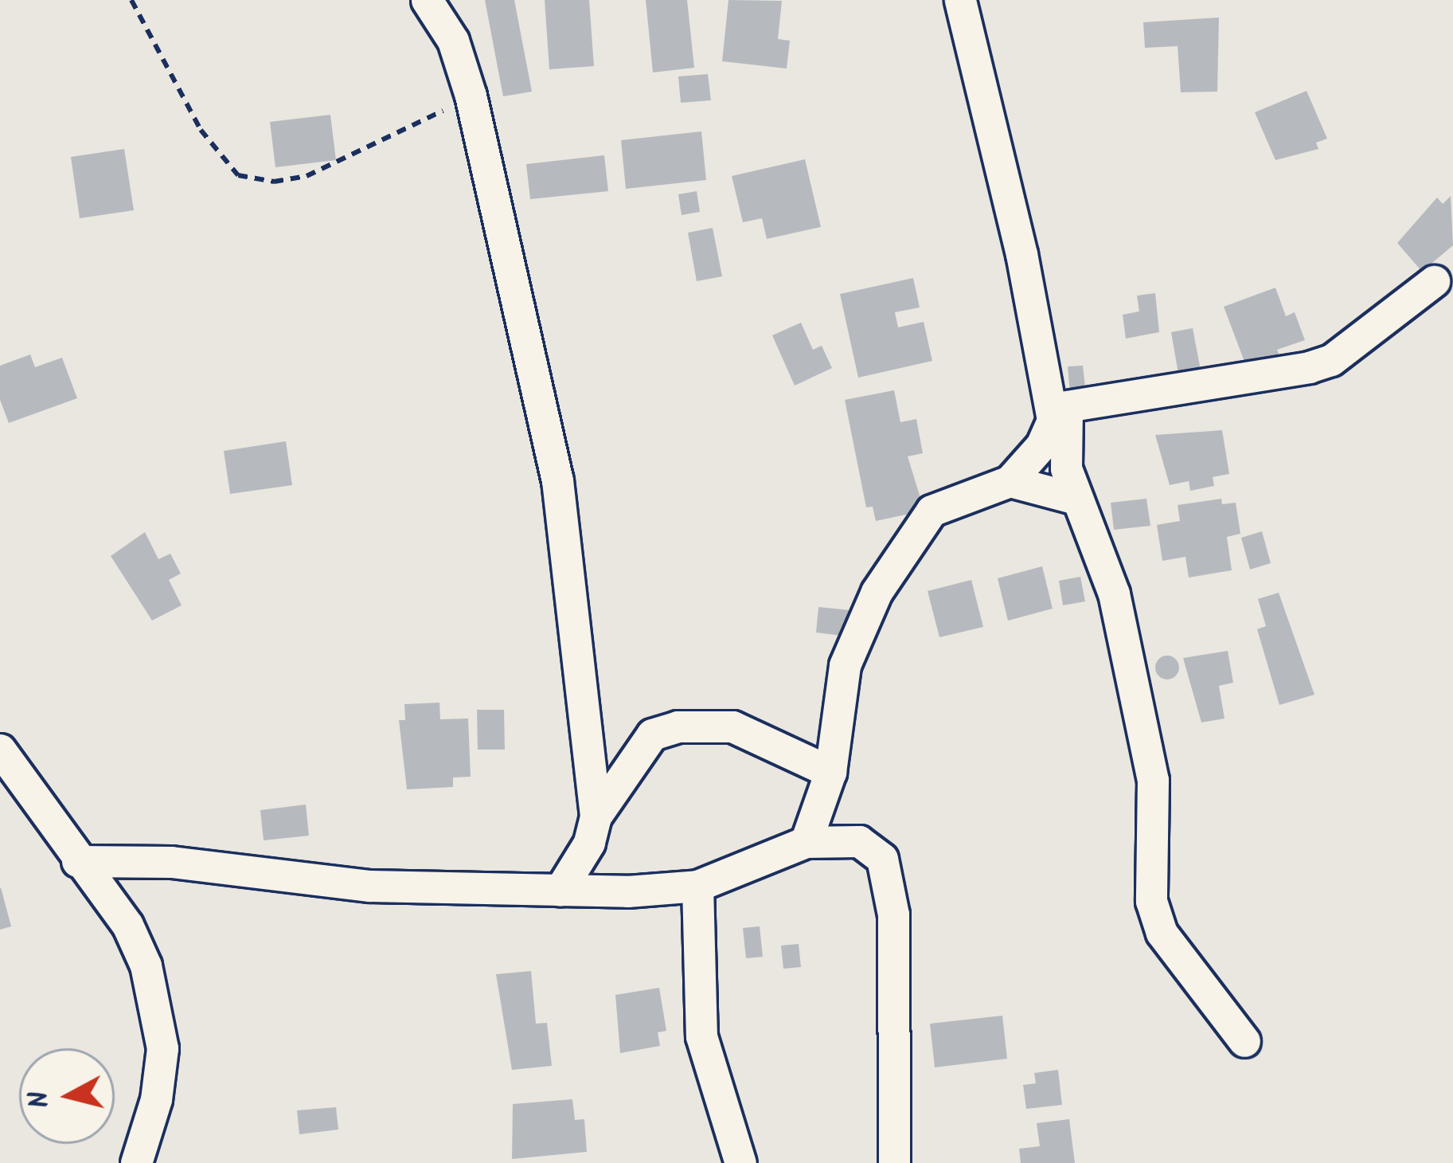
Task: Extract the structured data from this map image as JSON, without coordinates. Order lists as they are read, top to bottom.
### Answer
{
  "north": "left"
}
